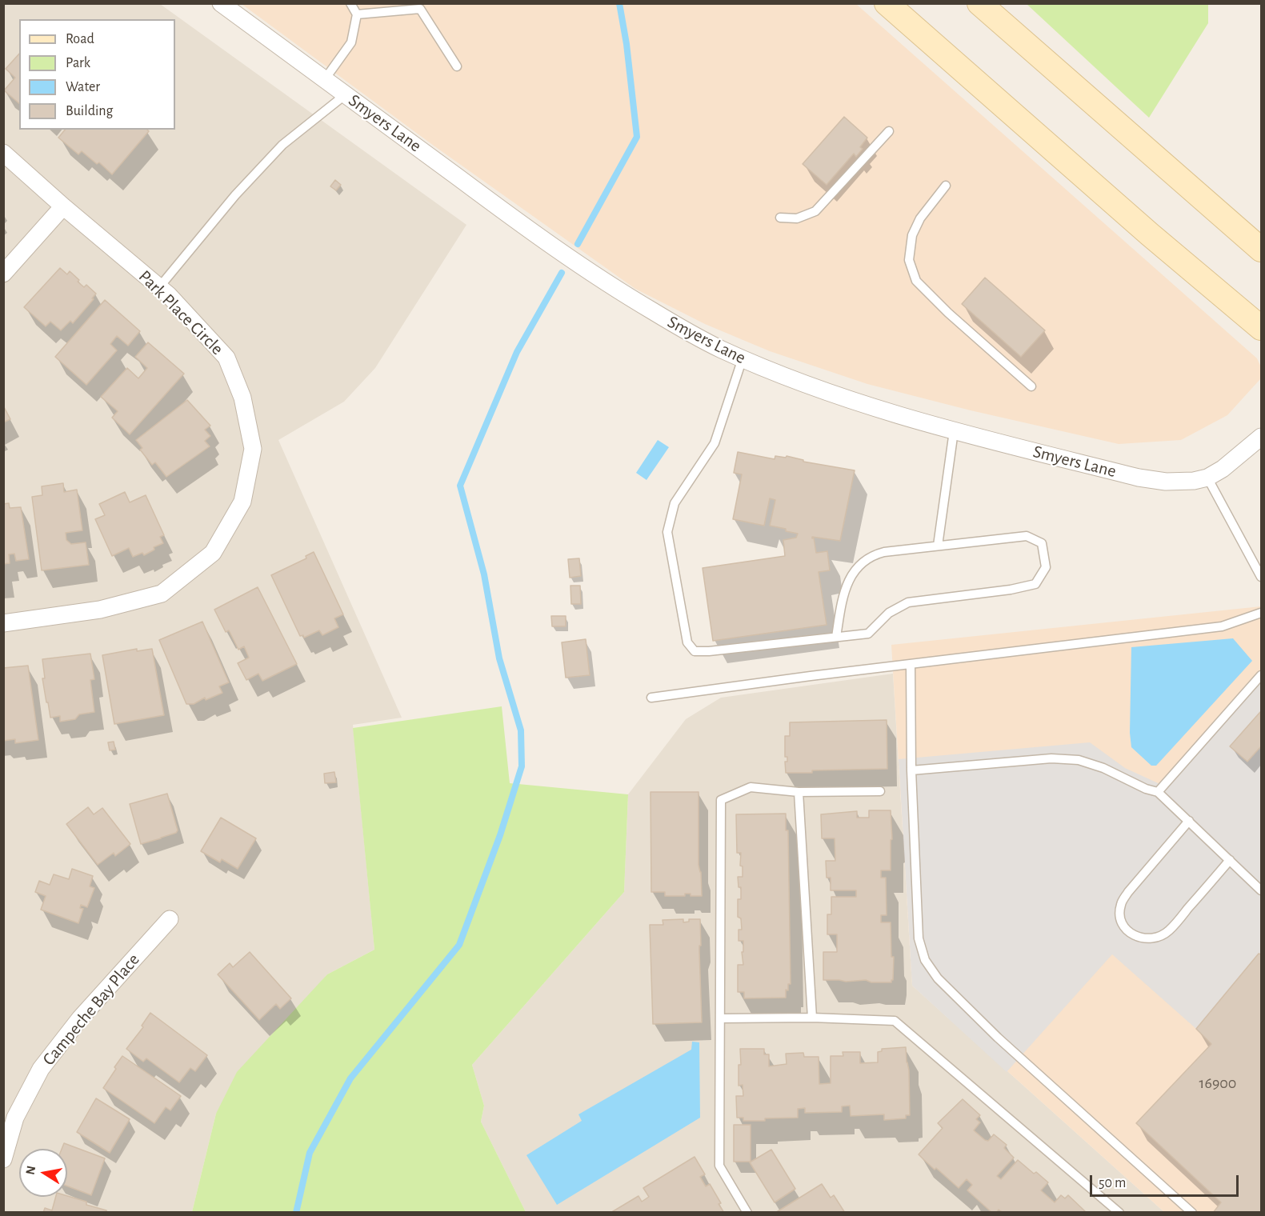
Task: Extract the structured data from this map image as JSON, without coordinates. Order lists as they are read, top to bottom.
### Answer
{
  "streets": {
    "street": ["Smyers Lane", "Park Place Circle", "Campeche Bay Place"]
  },
  "house_numbers": ["16900"],
  "legend": [
    "Road",
    "Park",
    "Water",
    "Building"
  ],
  "scale_bar": "50 m",
  "north": "left"
}
